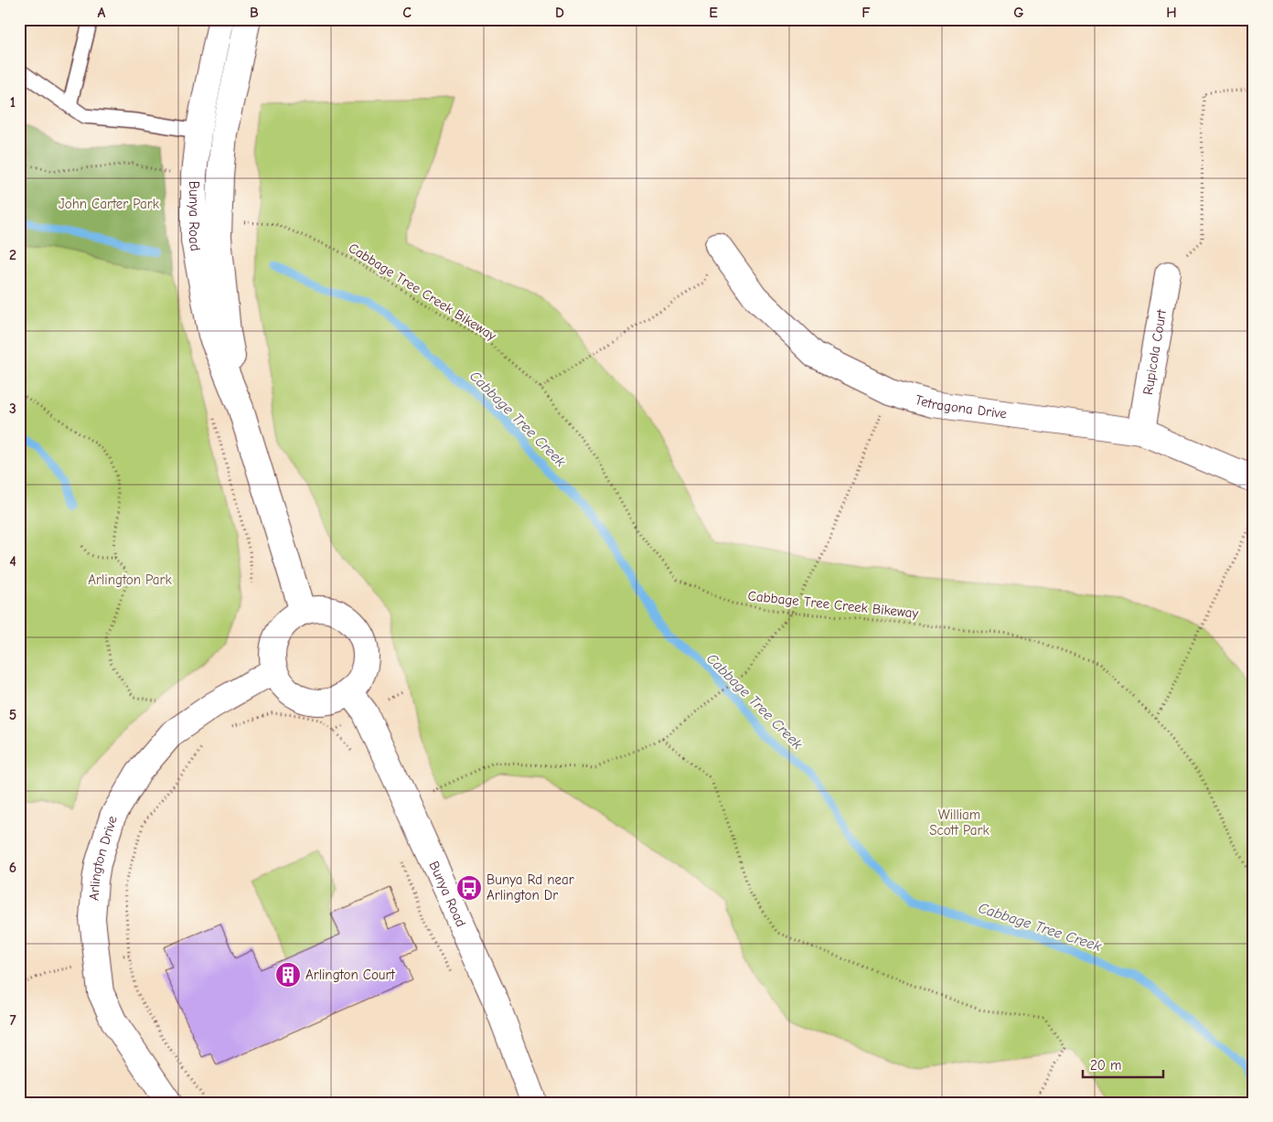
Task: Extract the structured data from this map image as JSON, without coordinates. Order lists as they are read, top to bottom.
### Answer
{
  "streets": {
    "street": [
      "Bunya Road",
      "Rupicola Court",
      "Tetragona Drive",
      "Arlington Drive"
    ],
    "path": ["Cabbage Tree Creek Bikeway"]
  },
  "crossings": [
    ["Bunya Road", "Arlington Drive"],
    ["Rupicola Court", "Tetragona Drive"]
  ],
  "water": ["Cabbage Tree Creek"],
  "parks": ["John Carter Park", "Arlington Park", "William Scott Park"],
  "places": {
    "bus stop": ["Bunya Rd near Arlington Dr"],
    "building": ["Arlington Court"]
  },
  "scale_bar": "20 m",
  "grid": {
    "columns": [
      "A",
      "B",
      "C",
      "D",
      "E",
      "F",
      "G",
      "H"
    ],
    "rows": [
      "1",
      "2",
      "3",
      "4",
      "5",
      "6",
      "7"
    ]
  }
}
